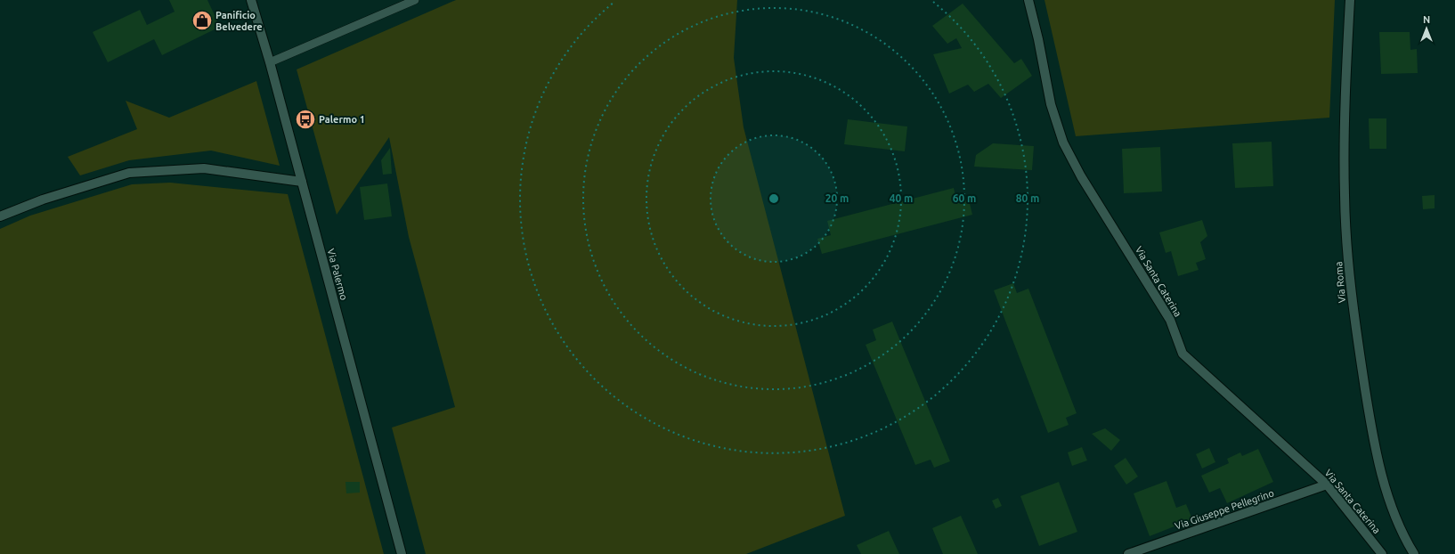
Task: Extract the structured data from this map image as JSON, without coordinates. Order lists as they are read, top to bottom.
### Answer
{
  "streets": {
    "street": [
      "Via Palermo",
      "Via Santa Caterina",
      "Via Roma",
      "Via Giuseppe Pellegrino"
    ]
  },
  "crossings": [
    ["Via Santa Caterina", "Via Giuseppe Pellegrino"]
  ],
  "places": {
    "shop": ["Panificio Belvedere"],
    "bus stop": ["Palermo 1"]
  },
  "north": "top",
  "rings": [
    "20 m",
    "40 m",
    "60 m",
    "80 m"
  ]
}
